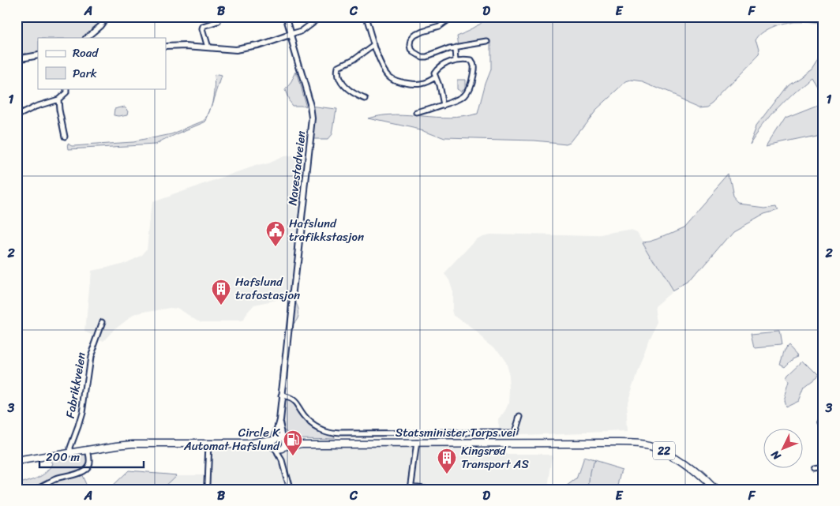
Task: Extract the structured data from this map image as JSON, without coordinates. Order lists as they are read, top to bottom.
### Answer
{
  "streets": {
    "highway": ["Statsminister Torps vei", "22"],
    "street": ["Navestadveien", "Fabrikkveien"]
  },
  "crossings": [
    ["Navestadveien", "Statsminister Torps vei"],
    ["Navestadveien", "22"],
    ["Fabrikkveien", "22"],
    ["Statsminister Torps vei", "22"]
  ],
  "places": {
    "public building": ["Hafslund trafikkstasjon"],
    "building": ["Hafslund trafostasjon", "Kingsrød Transport AS"],
    "fuel station": ["Circle K Automat Hafslund"]
  },
  "legend": ["Road", "Park"],
  "scale_bar": "200 m",
  "north": "bottom left",
  "grid": {
    "columns": [
      "A",
      "B",
      "C",
      "D",
      "E",
      "F"
    ],
    "rows": ["1", "2", "3"]
  }
}
